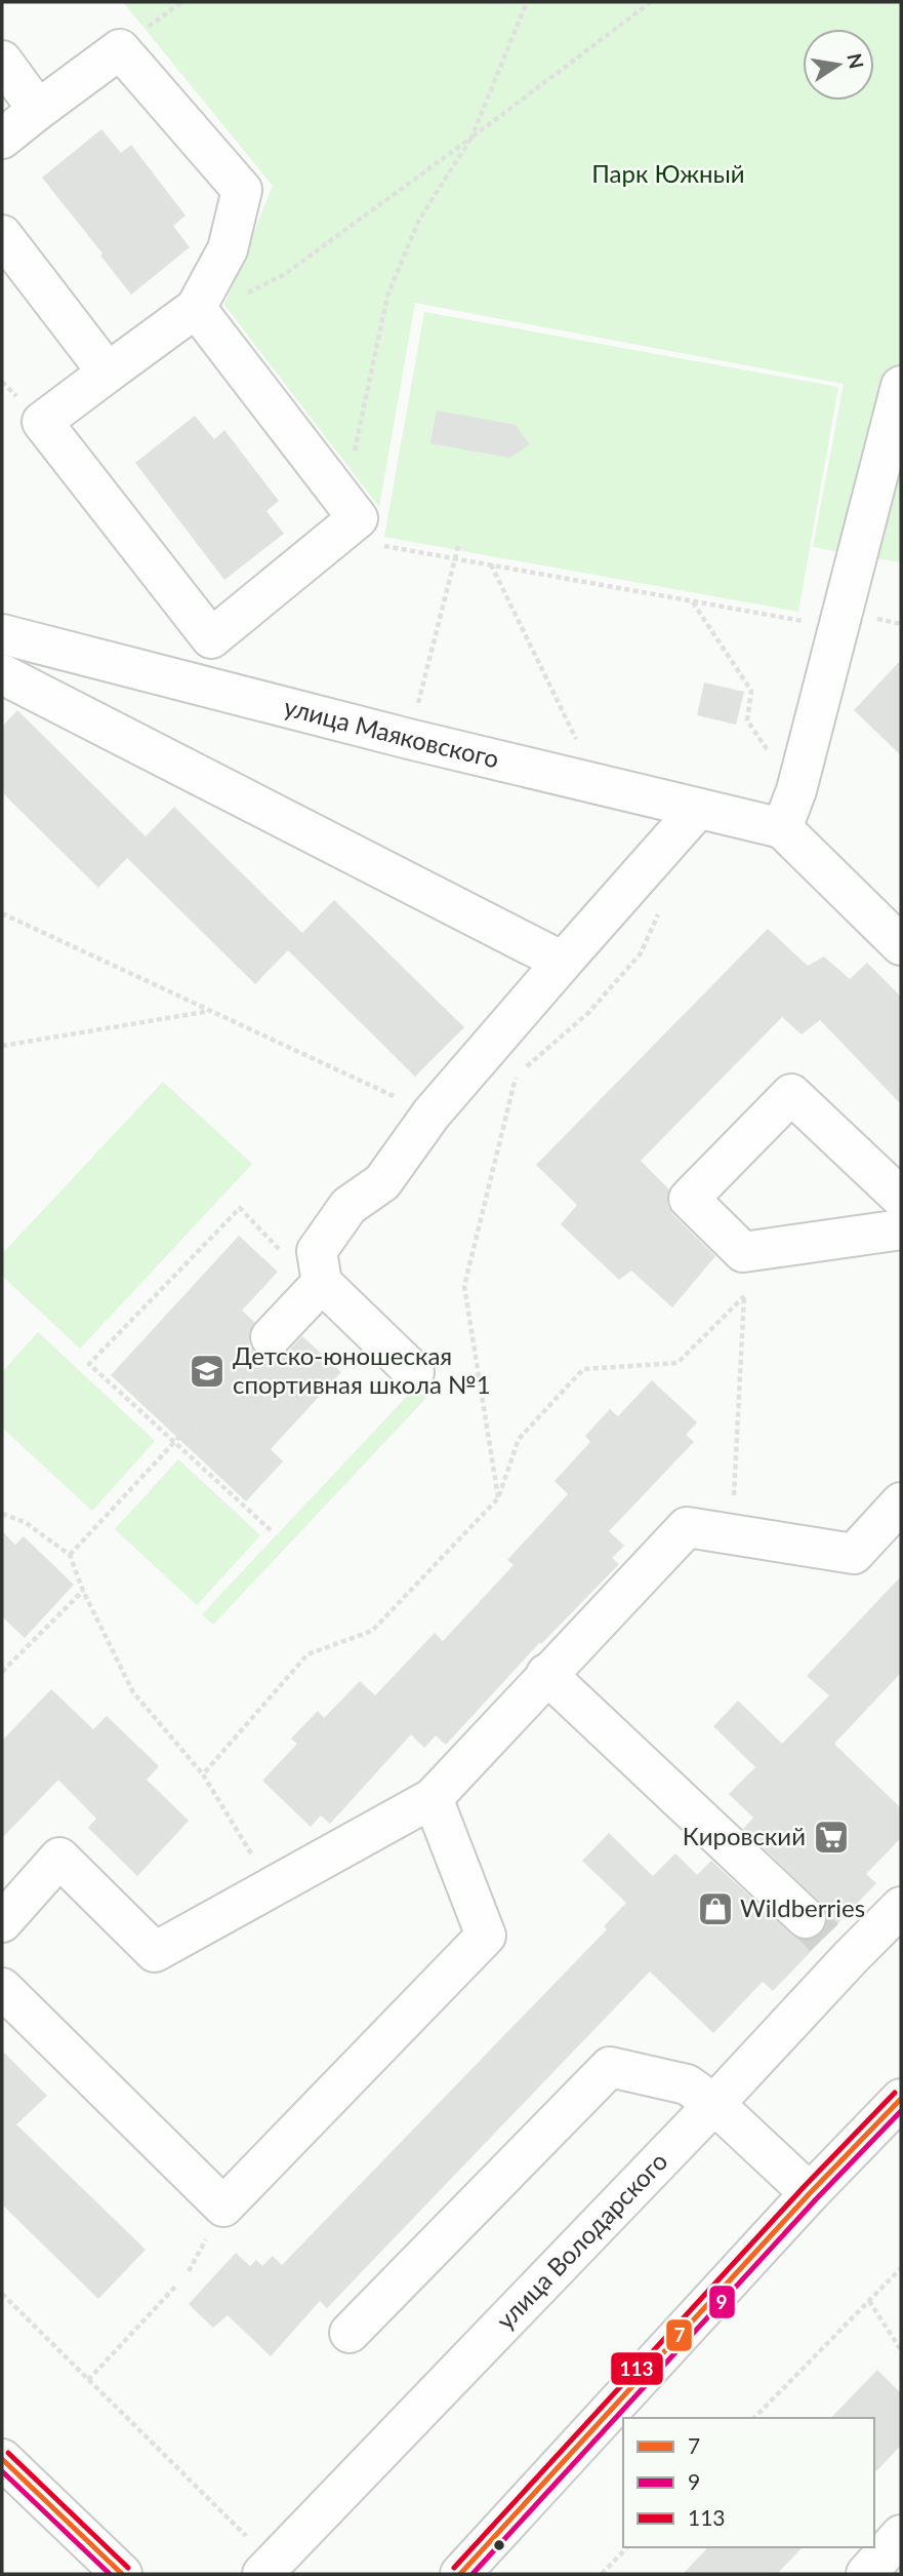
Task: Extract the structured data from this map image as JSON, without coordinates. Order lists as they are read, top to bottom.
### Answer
{
  "streets": {
    "street": ["улица Маяковского", "улица Володарского"]
  },
  "parks": ["Парк Южный"],
  "places": {
    "school or university": ["Детско-юношеская спортивная школа №1"],
    "supermarket": ["Кировский"],
    "shop": ["Wildberries"]
  },
  "lines": ["transit line 113", "transit line 7", "transit line 9"],
  "legend": ["7", "9", "113"],
  "north": "right"
}
